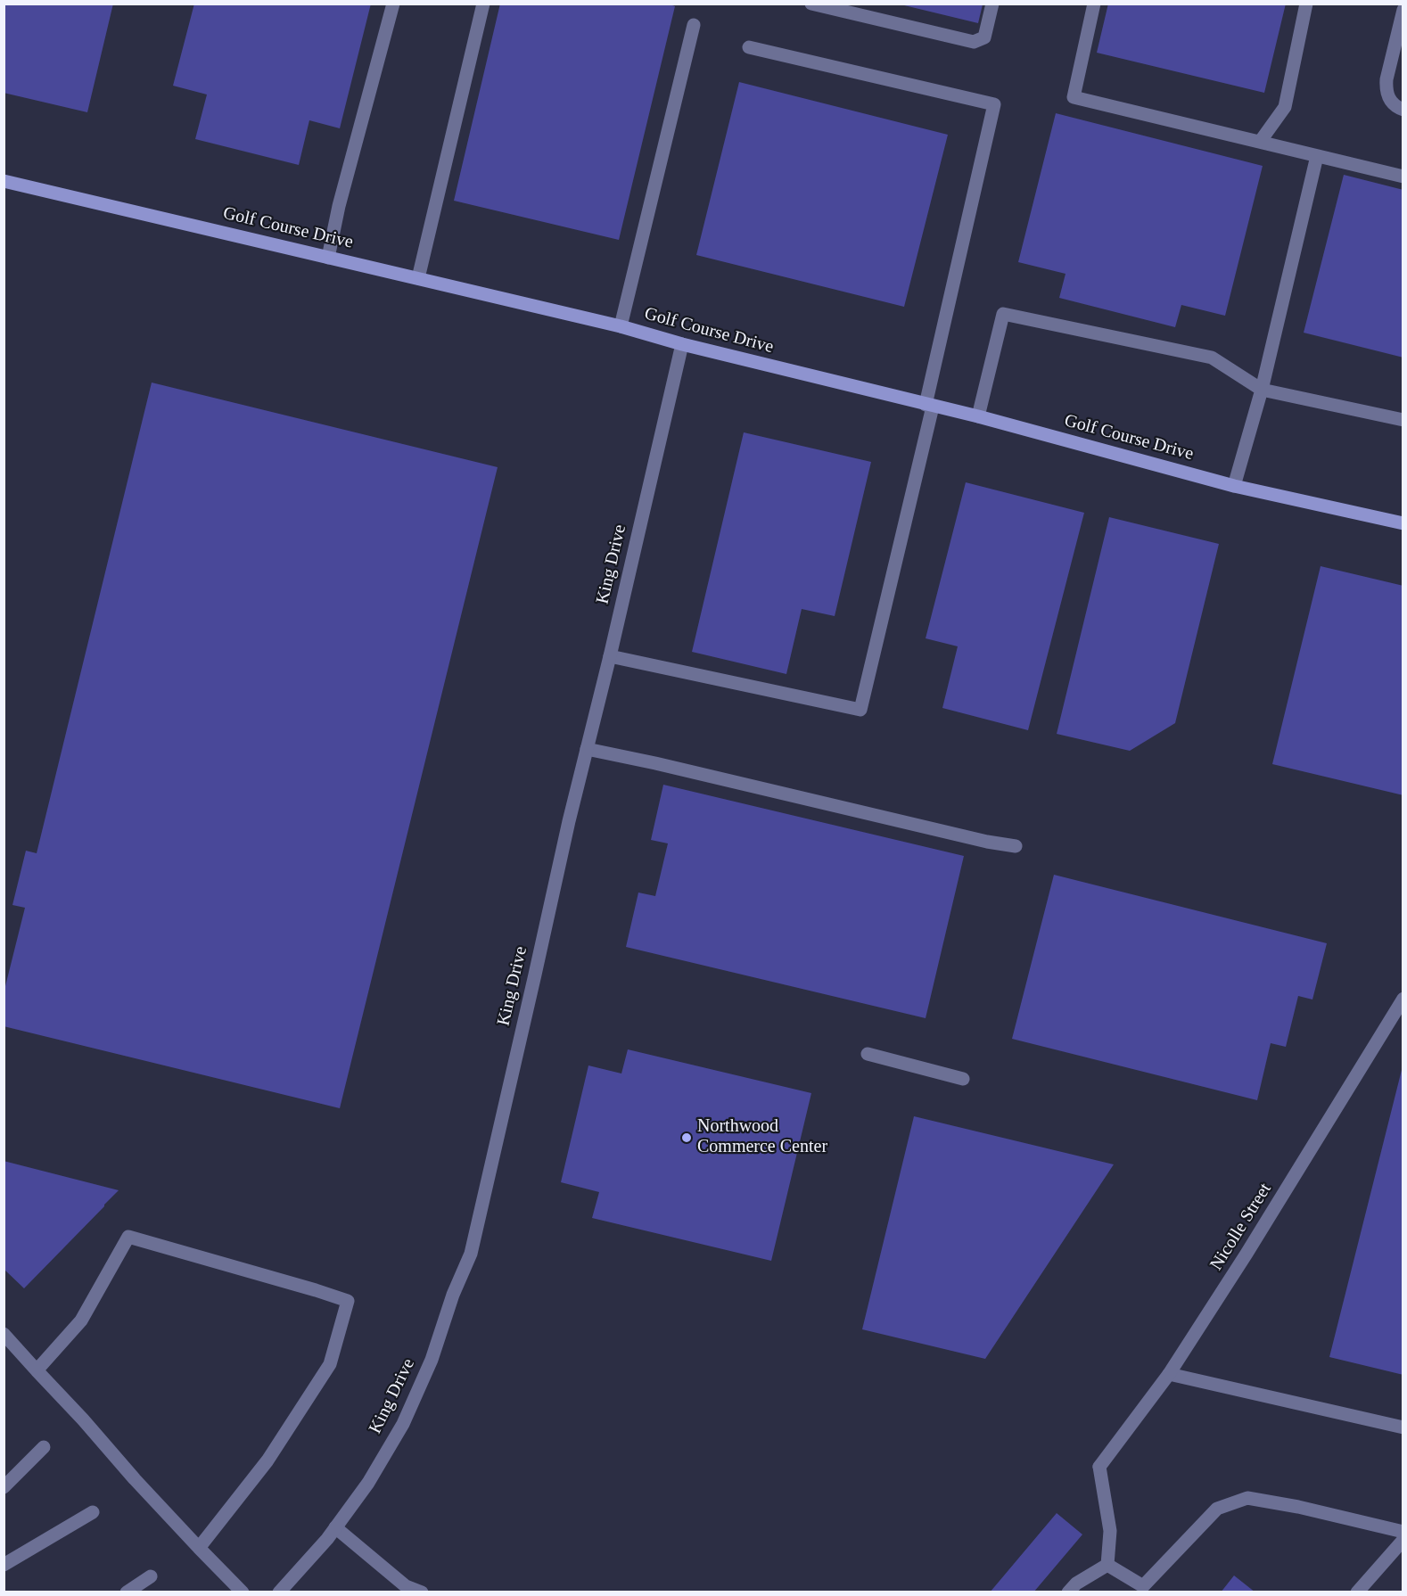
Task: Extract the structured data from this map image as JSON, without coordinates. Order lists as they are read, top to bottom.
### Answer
{
  "streets": {
    "street": ["Golf Course Drive", "King Drive", "Nicolle Street"]
  },
  "crossings": [
    ["Golf Course Drive", "King Drive"]
  ],
  "places": ["Northwood Commerce Center"]
}
